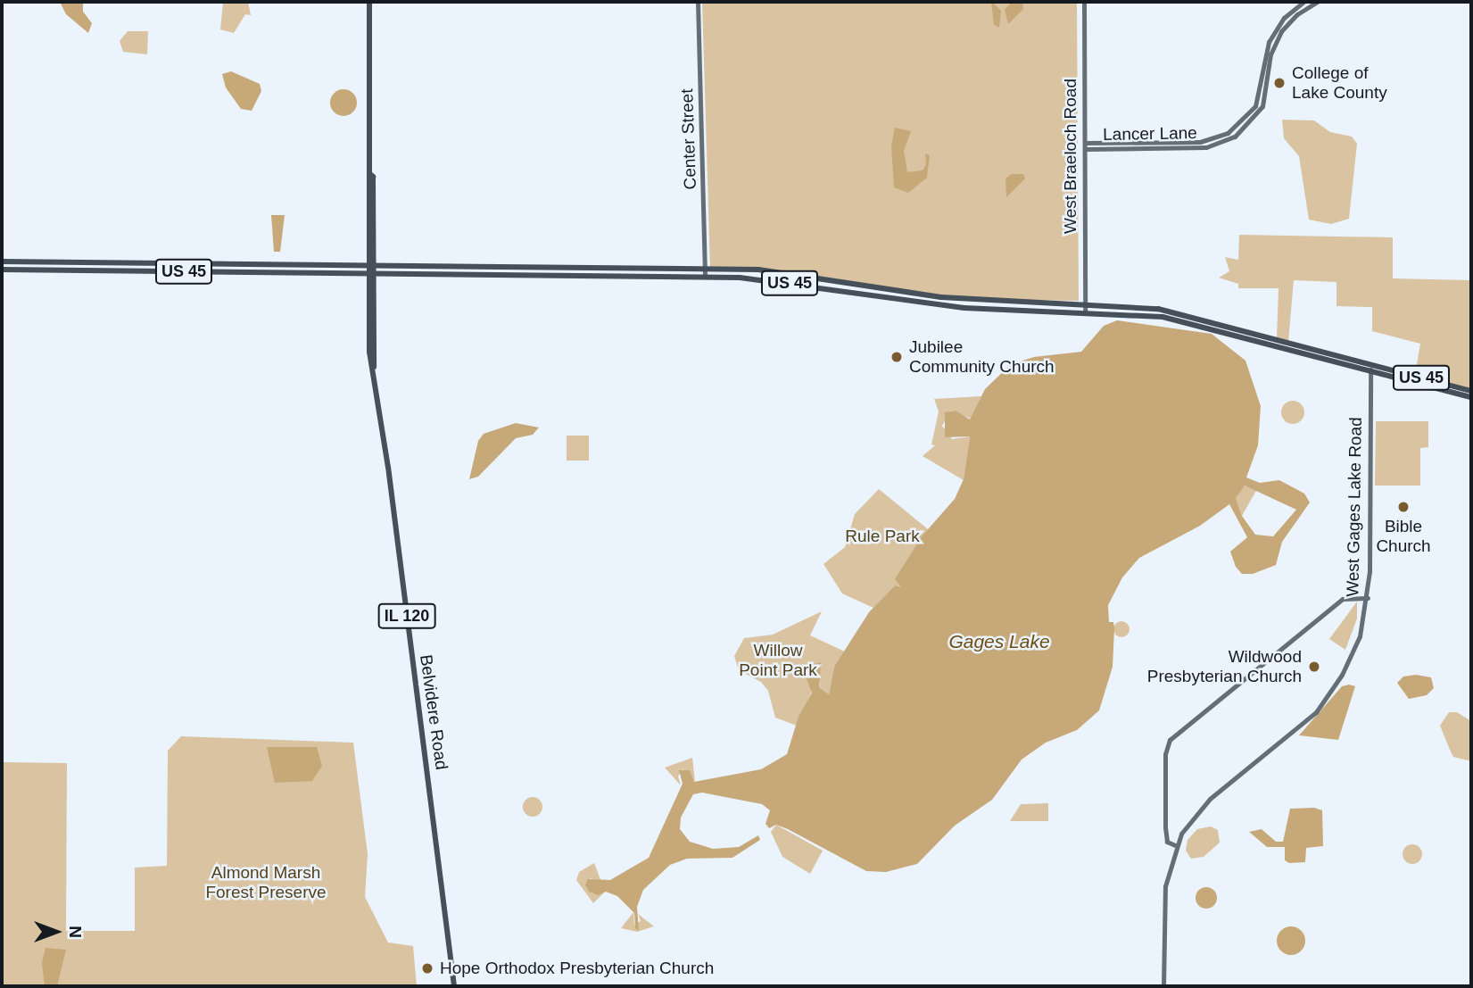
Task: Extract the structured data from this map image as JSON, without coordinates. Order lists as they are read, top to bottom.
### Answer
{
  "streets": {
    "main road": ["US 45", "IL 120", "Belvidere Road"],
    "street": [
      "Lancer Lane",
      "Center Street",
      "West Braeloch Road",
      "West Gages Lake Road"
    ]
  },
  "crossings": [
    ["Lancer Lane", "West Braeloch Road"],
    ["Center Street", "US 45"],
    ["West Braeloch Road", "US 45"],
    ["US 45", "West Gages Lake Road"],
    ["US 45", "Belvidere Road"]
  ],
  "water": ["Gages Lake"],
  "parks": ["Rule Park", "Willow Point Park", "Almond Marsh Forest Preserve"],
  "places": [
    "College of Lake County",
    "Jubilee Community Church",
    "Bible Church",
    "Wildwood Presbyterian Church",
    "Hope Orthodox Presbyterian Church"
  ],
  "north": "right"
}
